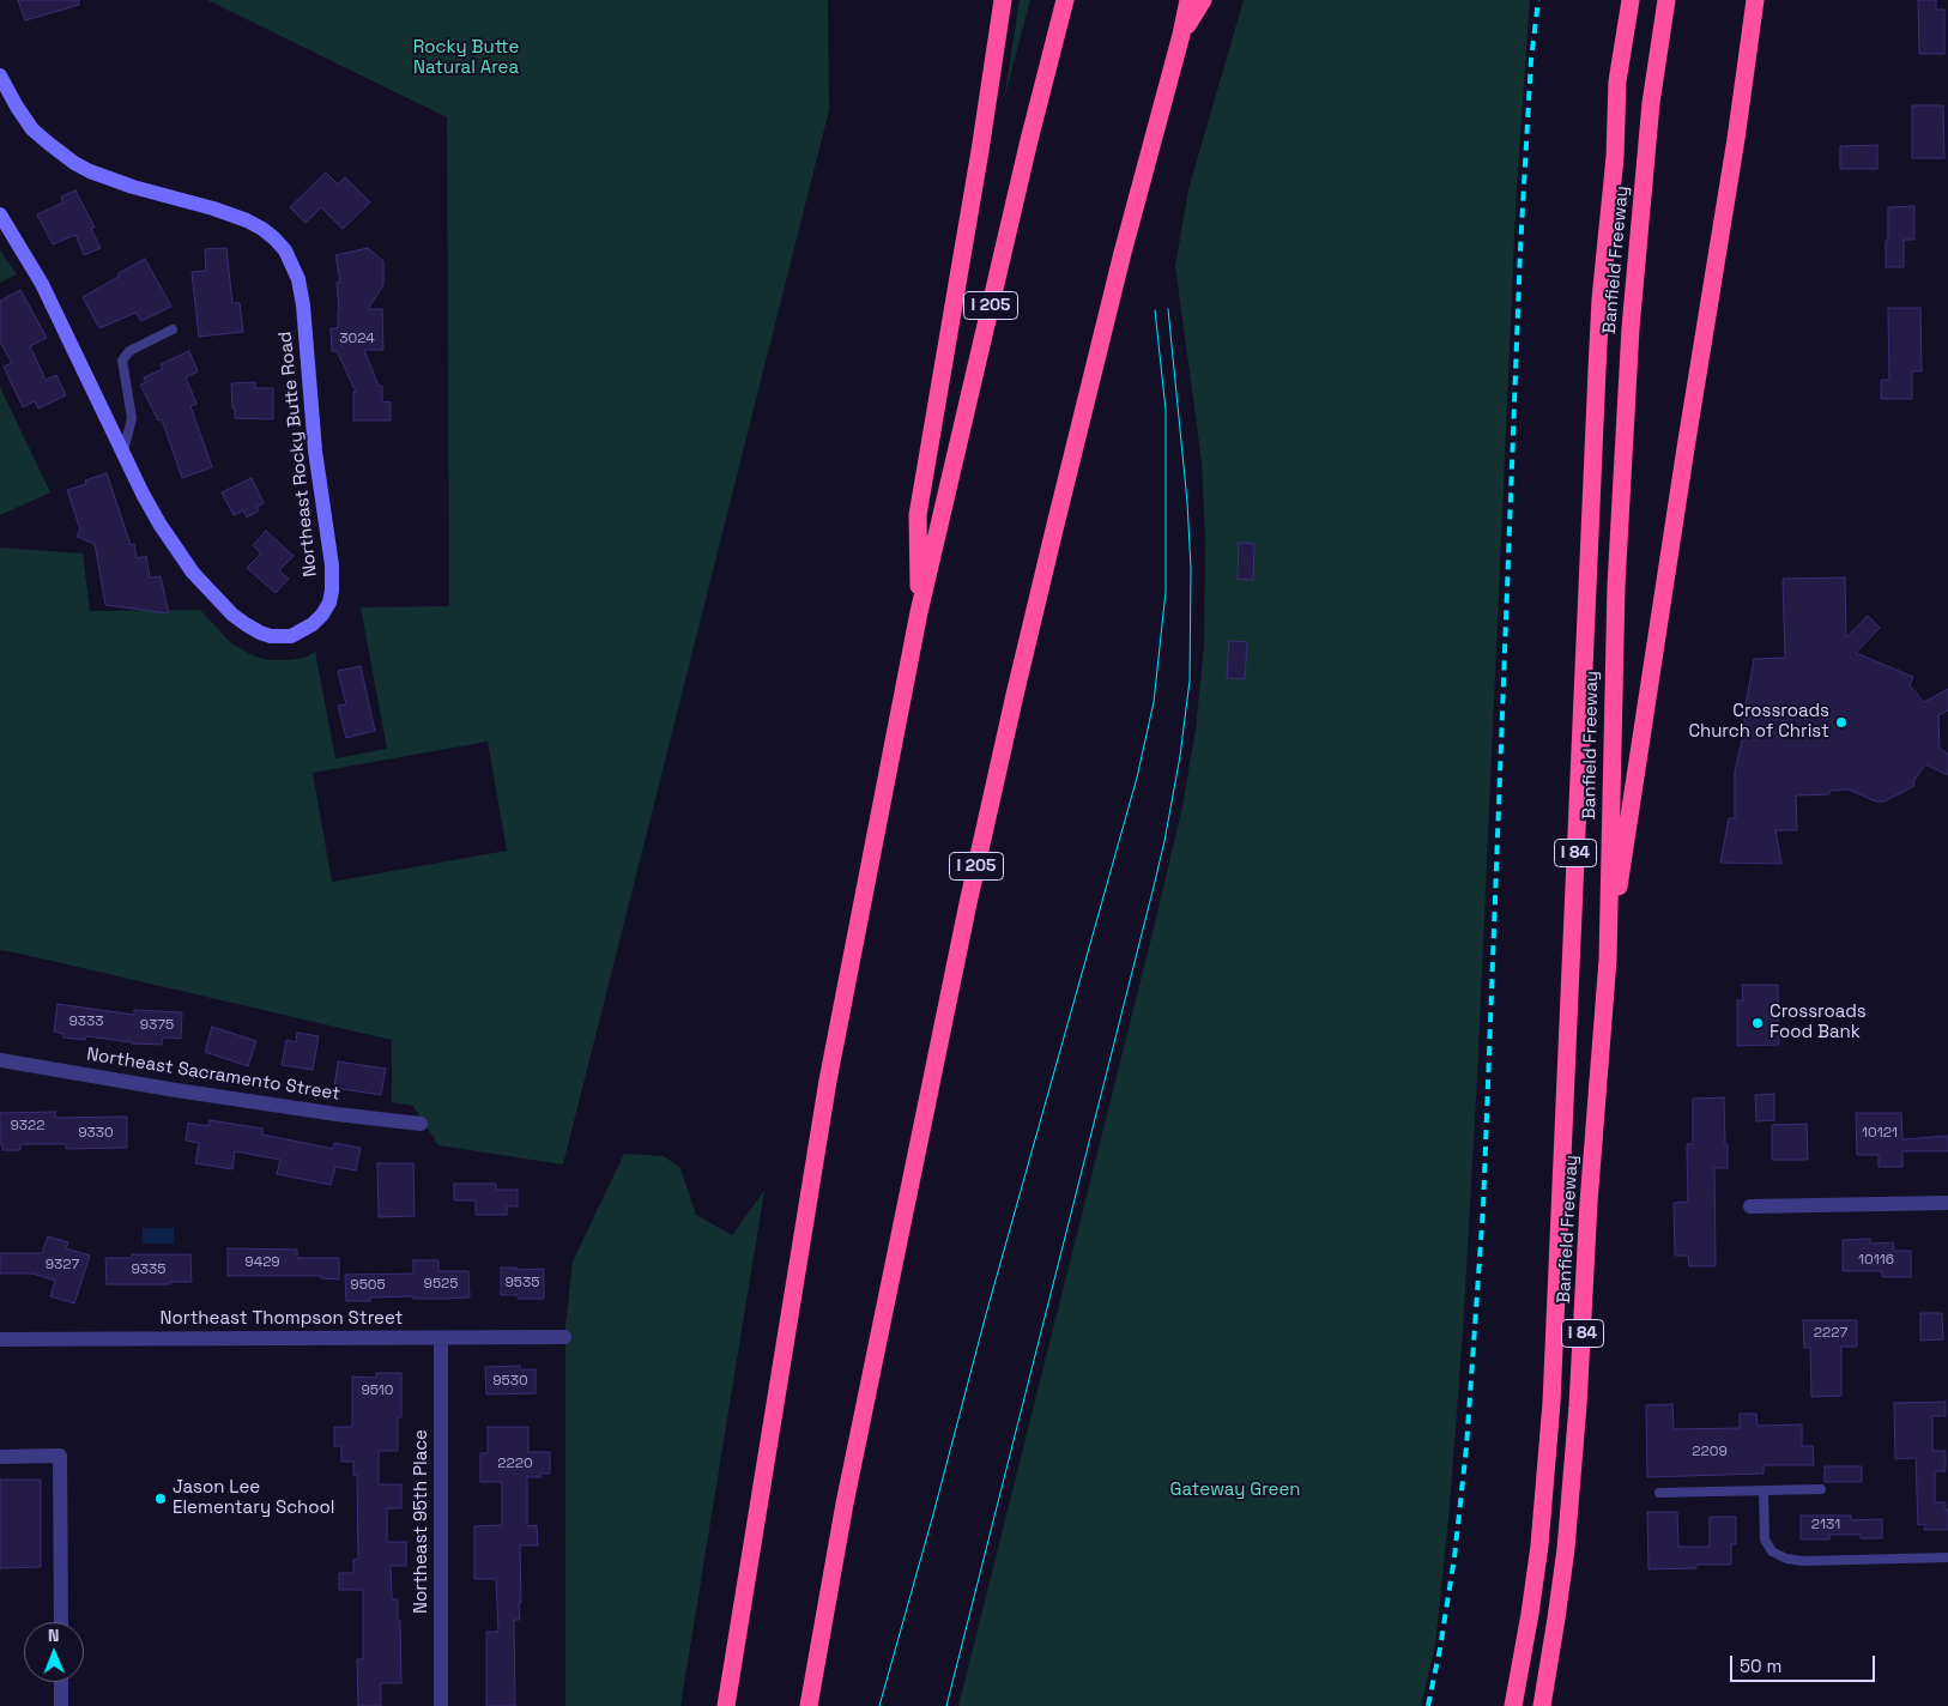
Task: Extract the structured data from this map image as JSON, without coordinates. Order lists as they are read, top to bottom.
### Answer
{
  "streets": {
    "highway": ["Banfield Freeway", "I 205", "I 84"],
    "street": [
      "Northeast Rocky Butte Road",
      "Northeast Sacramento Street",
      "Northeast Thompson Street",
      "Northeast 95th Place"
    ]
  },
  "crossings": [
    ["Northeast Thompson Street", "Northeast 95th Place"]
  ],
  "parks": ["Rocky Butte Natural Area", "Gateway Green"],
  "places": ["Crossroads Church of Christ", "Crossroads Food Bank", "Jason Lee Elementary School"],
  "house_numbers": [
    "3024",
    "9333",
    "9375",
    "9322",
    "9330",
    "10121",
    "10116",
    "9429",
    "9327",
    "9335",
    "9535",
    "9525",
    "9505",
    "2227",
    "9530",
    "9510",
    "2209",
    "2220",
    "2131"
  ],
  "scale_bar": "50 m",
  "north": "top"
}
